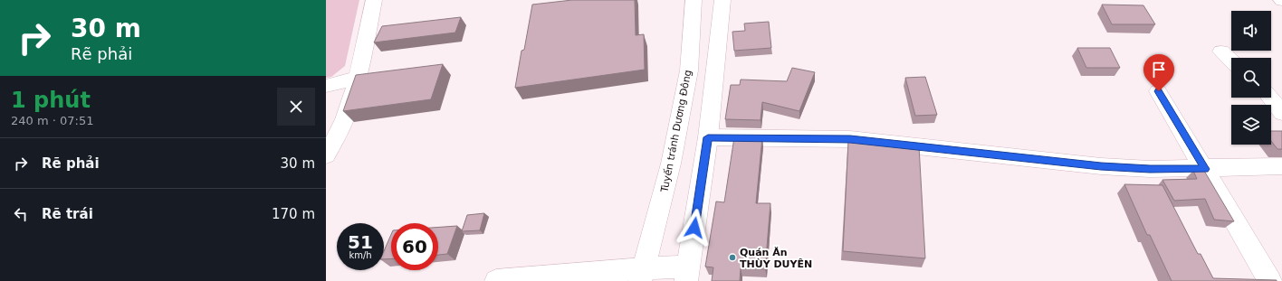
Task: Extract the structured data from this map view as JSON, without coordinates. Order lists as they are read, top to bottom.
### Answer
{
  "streets": {
    "street": ["Tuyến tránh Dương Đông"]
  },
  "places": ["Quán Ăn THÙY DUYÊN"],
  "page": {
    "turn": ["30 m", "Rẽ phải"],
    "heading": ["1 phút", "240 m · 07:51"],
    "list": [
      {
        "name": "Rẽ phải",
        "value": "30 m"
      },
      {
        "name": "Rẽ trái",
        "value": "170 m"
      }
    ],
    "speed": "51 km/h",
    "limit": "60"
  }
}
